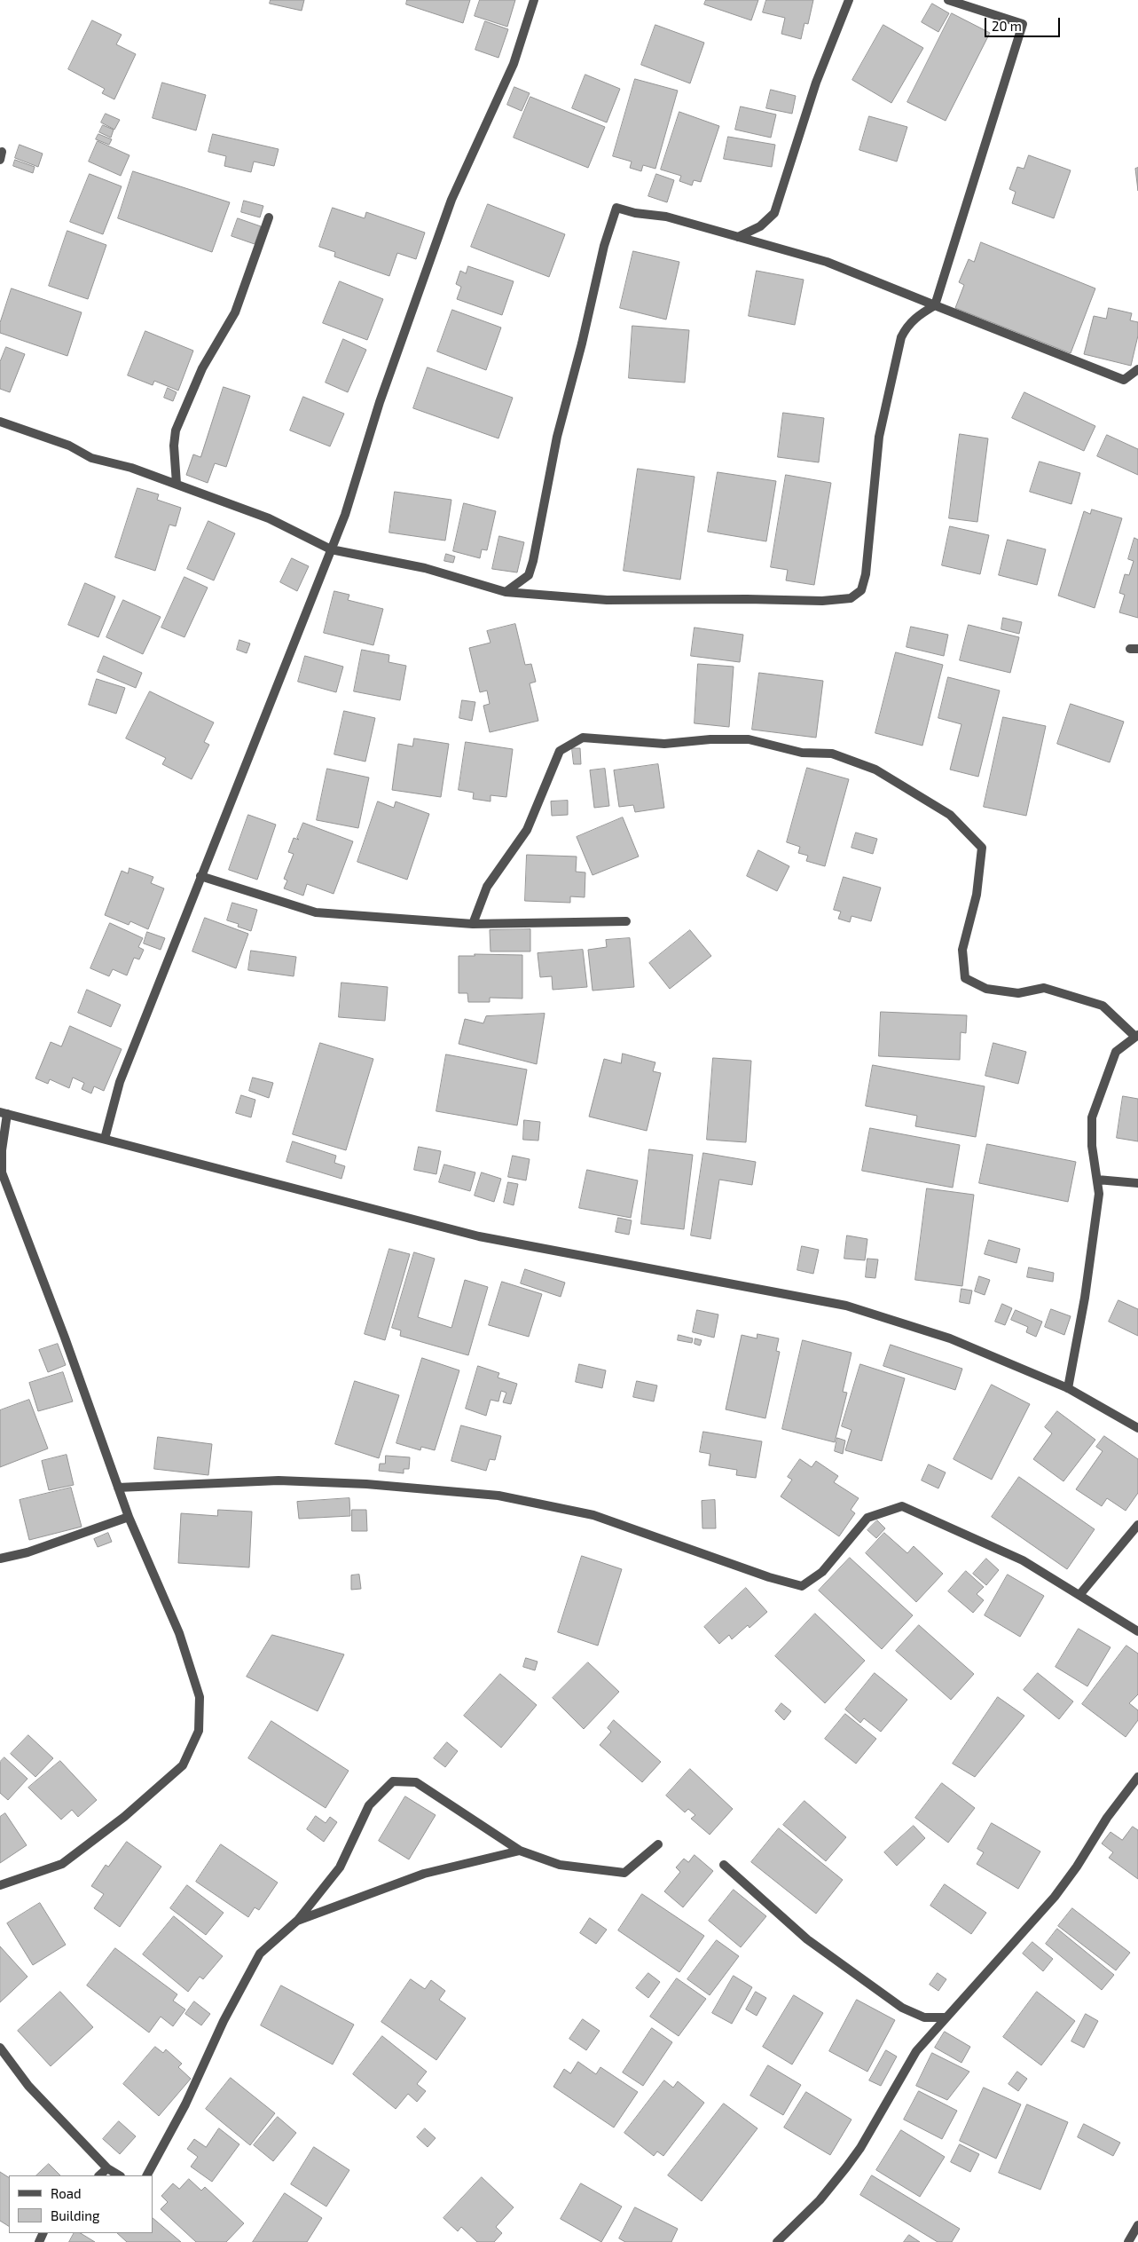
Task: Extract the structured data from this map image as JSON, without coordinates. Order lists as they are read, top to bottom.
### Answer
{
  "legend": ["Road", "Building"],
  "scale_bar": "20 m"
}
